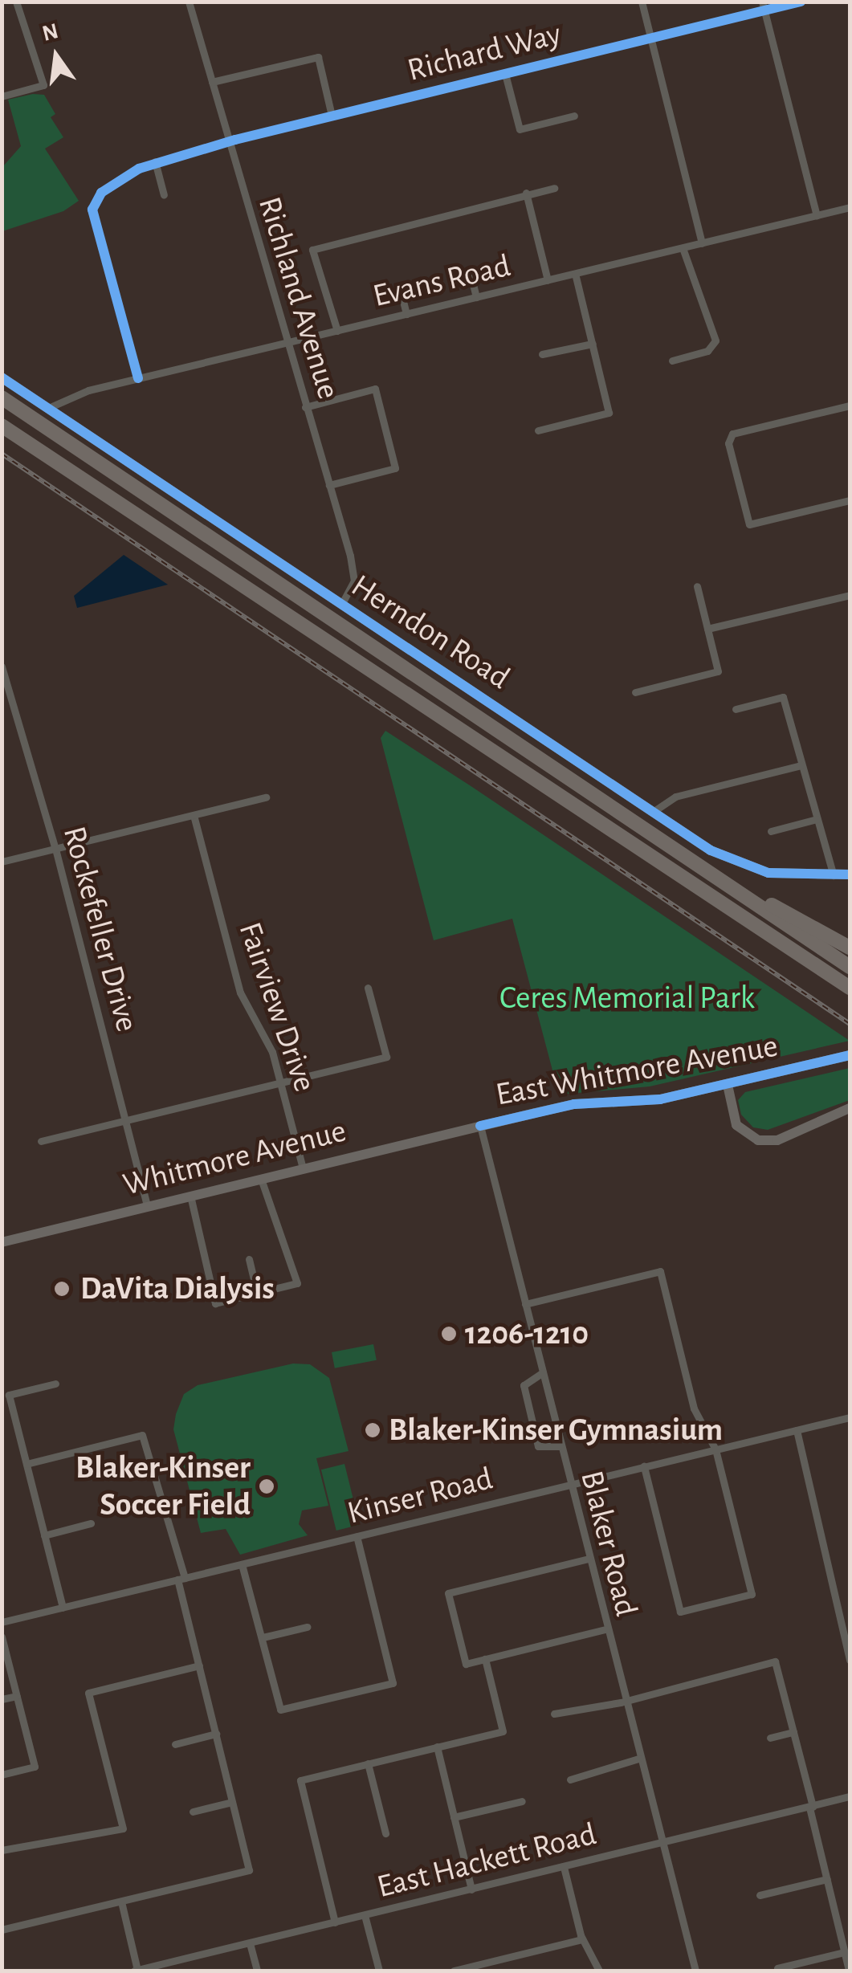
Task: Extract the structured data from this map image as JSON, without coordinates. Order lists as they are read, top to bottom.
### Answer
{
  "streets": {
    "street": [
      "Richard Way",
      "Evans Road",
      "Richland Avenue",
      "Herndon Road",
      "Rockefeller Drive",
      "Fairview Drive",
      "East Whitmore Avenue",
      "Whitmore Avenue",
      "Kinser Road",
      "Blaker Road",
      "East Hackett Road"
    ]
  },
  "crossings": [
    ["Richard Way", "Evans Road"],
    ["Richard Way", "Richland Avenue"],
    ["Evans Road", "Richland Avenue"],
    ["Evans Road", "Herndon Road"],
    ["Richland Avenue", "Herndon Road"],
    ["Rockefeller Drive", "Whitmore Avenue"],
    ["Fairview Drive", "Whitmore Avenue"],
    ["East Whitmore Avenue", "Whitmore Avenue"],
    ["East Whitmore Avenue", "Blaker Road"],
    ["Whitmore Avenue", "Blaker Road"],
    ["Kinser Road", "Blaker Road"],
    ["Blaker Road", "East Hackett Road"]
  ],
  "parks": ["Ceres Memorial Park"],
  "places": [
    "DaVita Dialysis",
    "1206-1210",
    "Blaker-Kinser Gymnasium",
    "Blaker-Kinser Soccer Field"
  ],
  "north": "top"
}
